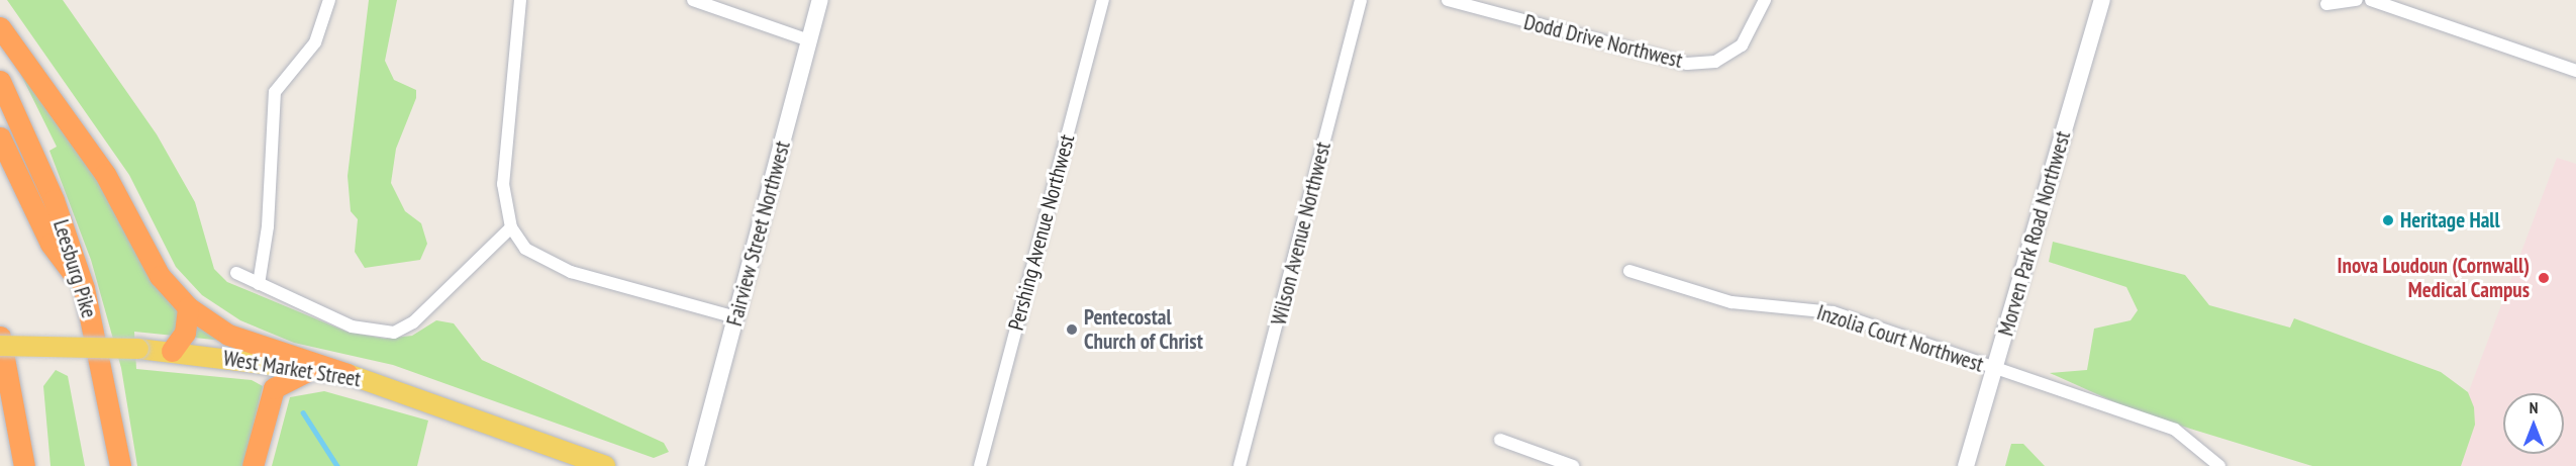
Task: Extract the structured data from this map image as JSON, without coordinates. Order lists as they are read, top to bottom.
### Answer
{
  "streets": {
    "highway": ["Leesburg Pike"],
    "main road": ["West Market Street"],
    "street": [
      "Dodd Drive Northwest",
      "Pershing Avenue Northwest",
      "Fairview Street Northwest",
      "Wilson Avenue Northwest",
      "Morven Park Road Northwest",
      "Inzolia Court Northwest"
    ]
  },
  "crossings": [
    ["Morven Park Road Northwest", "Inzolia Court Northwest"]
  ],
  "places": ["Heritage Hall", "Inova Loudoun (Cornwall) Medical Campus", "Pentecostal Church of Christ"],
  "north": "top"
}
